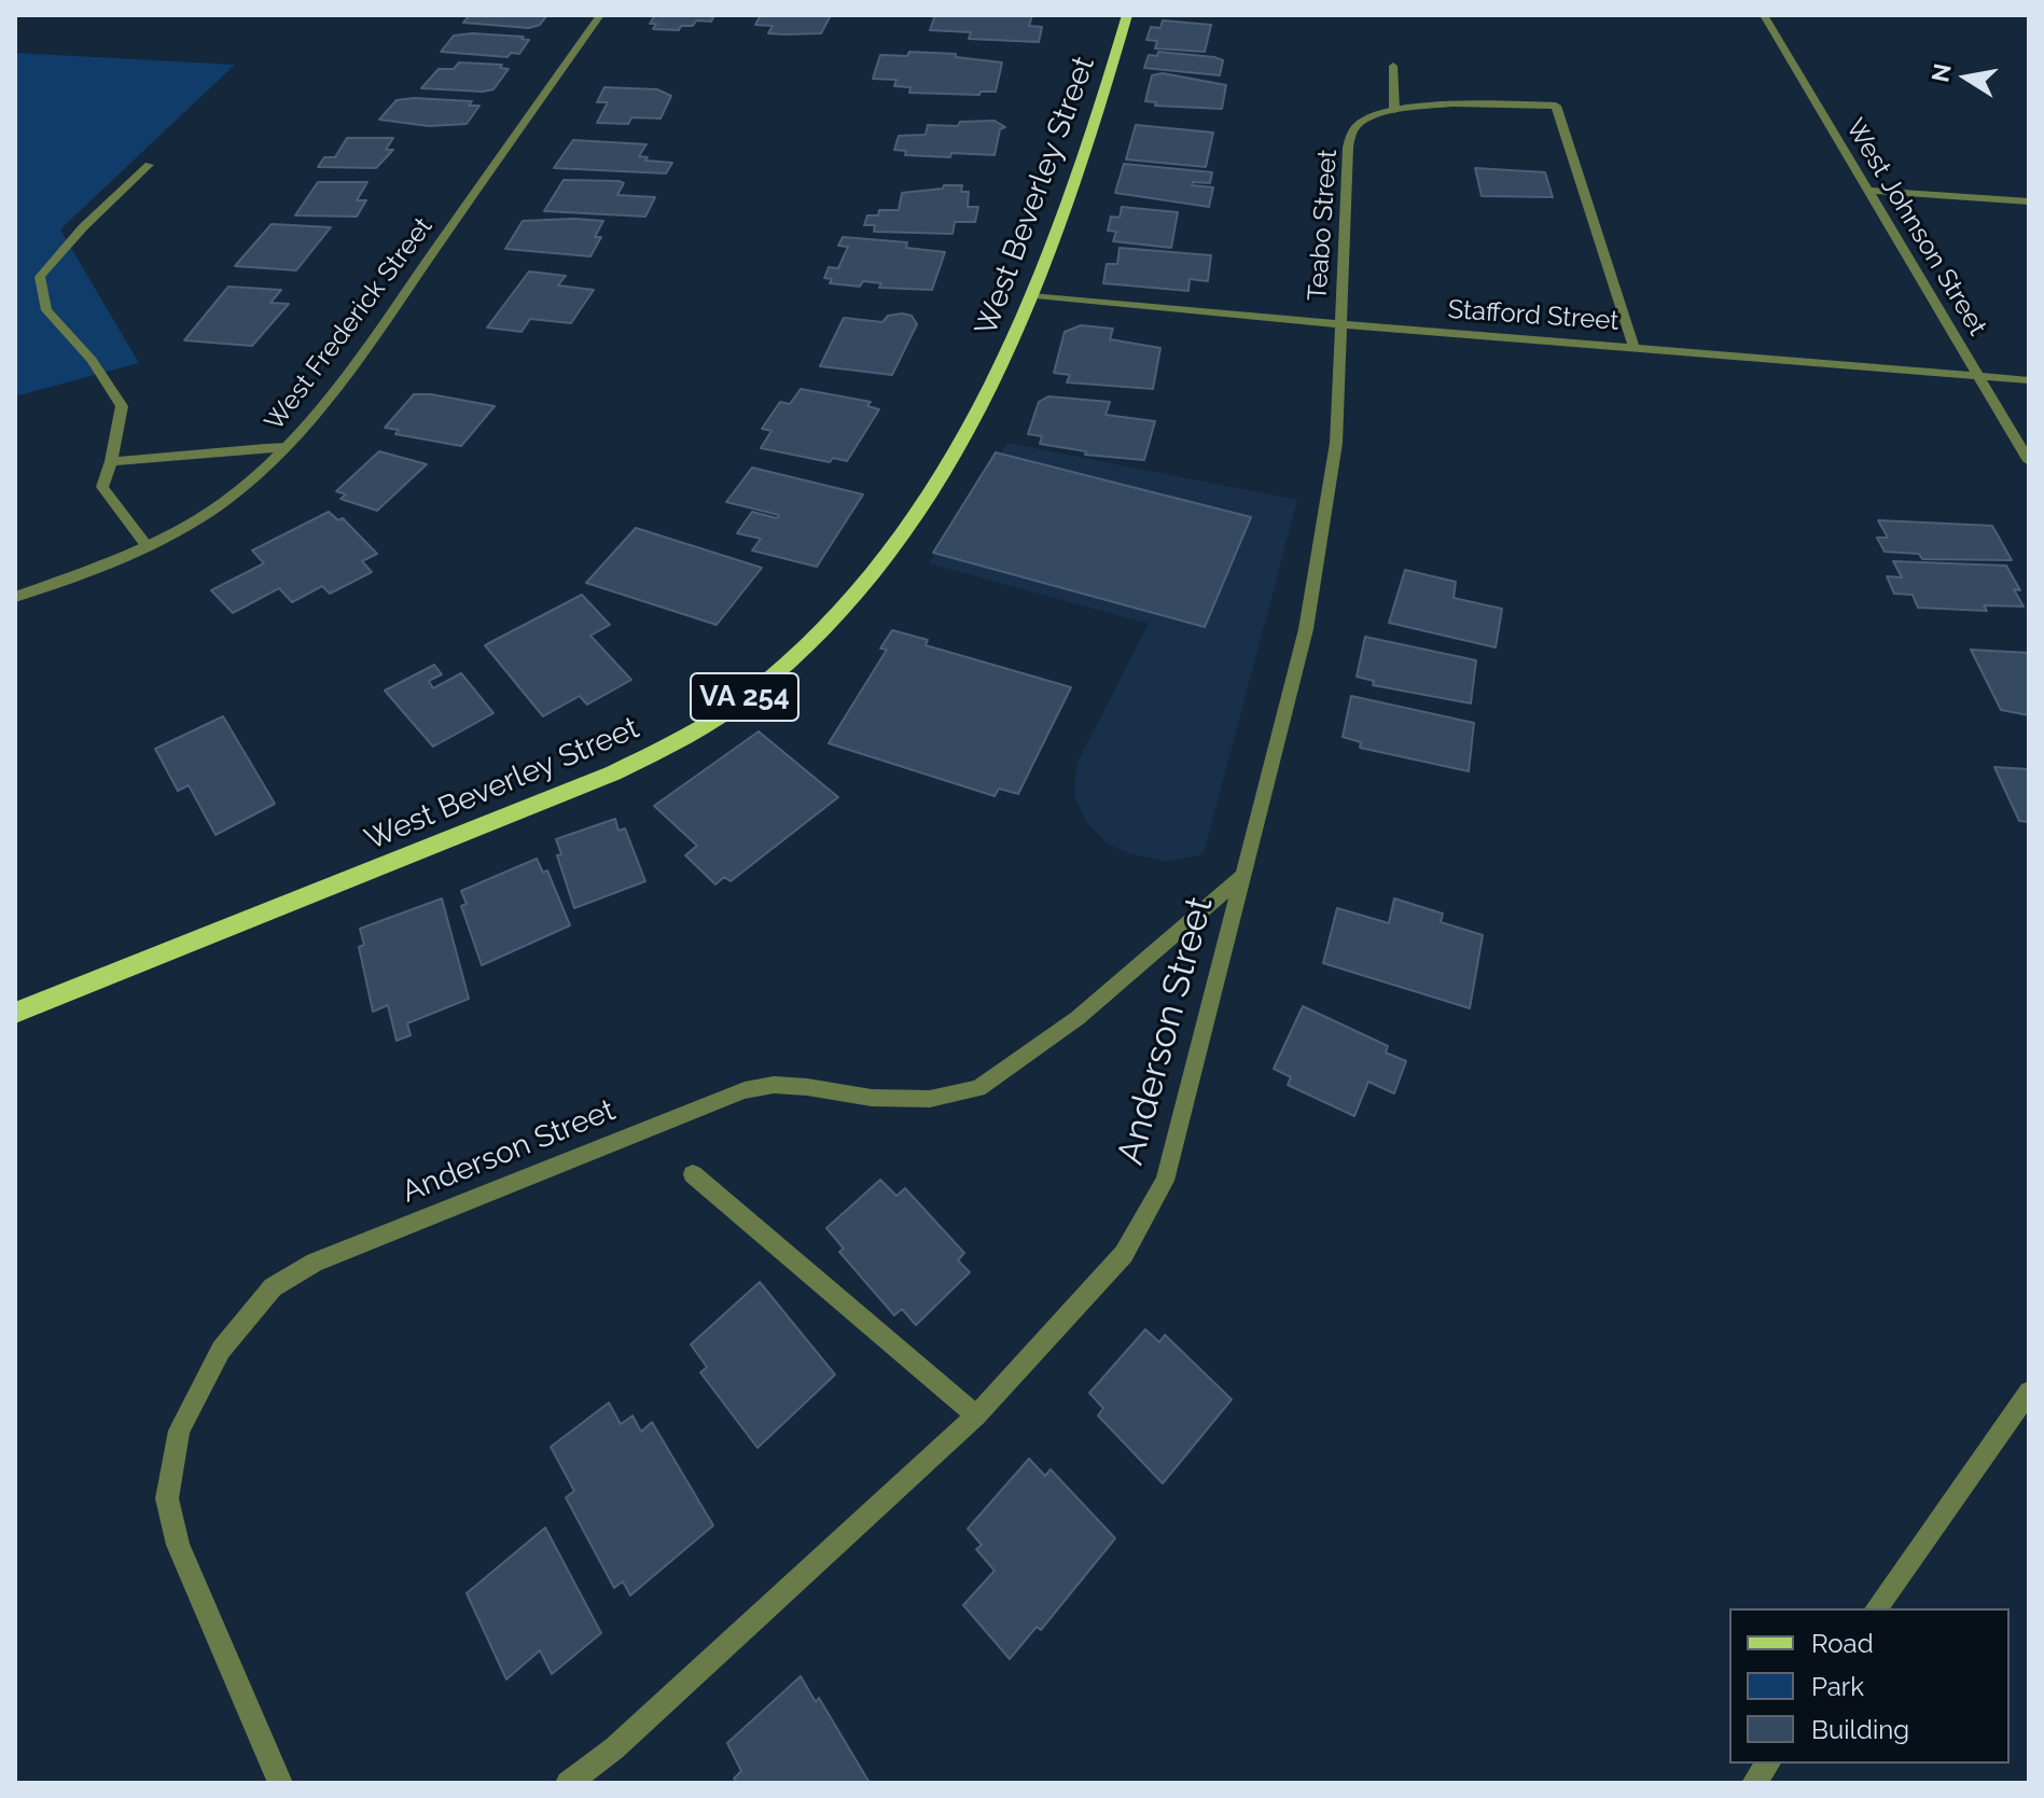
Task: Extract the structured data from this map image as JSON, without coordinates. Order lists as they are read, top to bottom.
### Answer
{
  "streets": {
    "main road": ["West Beverley Street", "VA 254"],
    "street": [
      "Teabo Street",
      "West Johnson Street",
      "Stafford Street",
      "West Frederick Street",
      "Anderson Street"
    ]
  },
  "crossings": [
    ["West Beverley Street", "Stafford Street"],
    ["Teabo Street", "Stafford Street"],
    ["Teabo Street", "Anderson Street"],
    ["West Johnson Street", "Stafford Street"],
    ["Stafford Street", "Anderson Street"]
  ],
  "legend": ["Road", "Park", "Building"],
  "north": "left"
}
